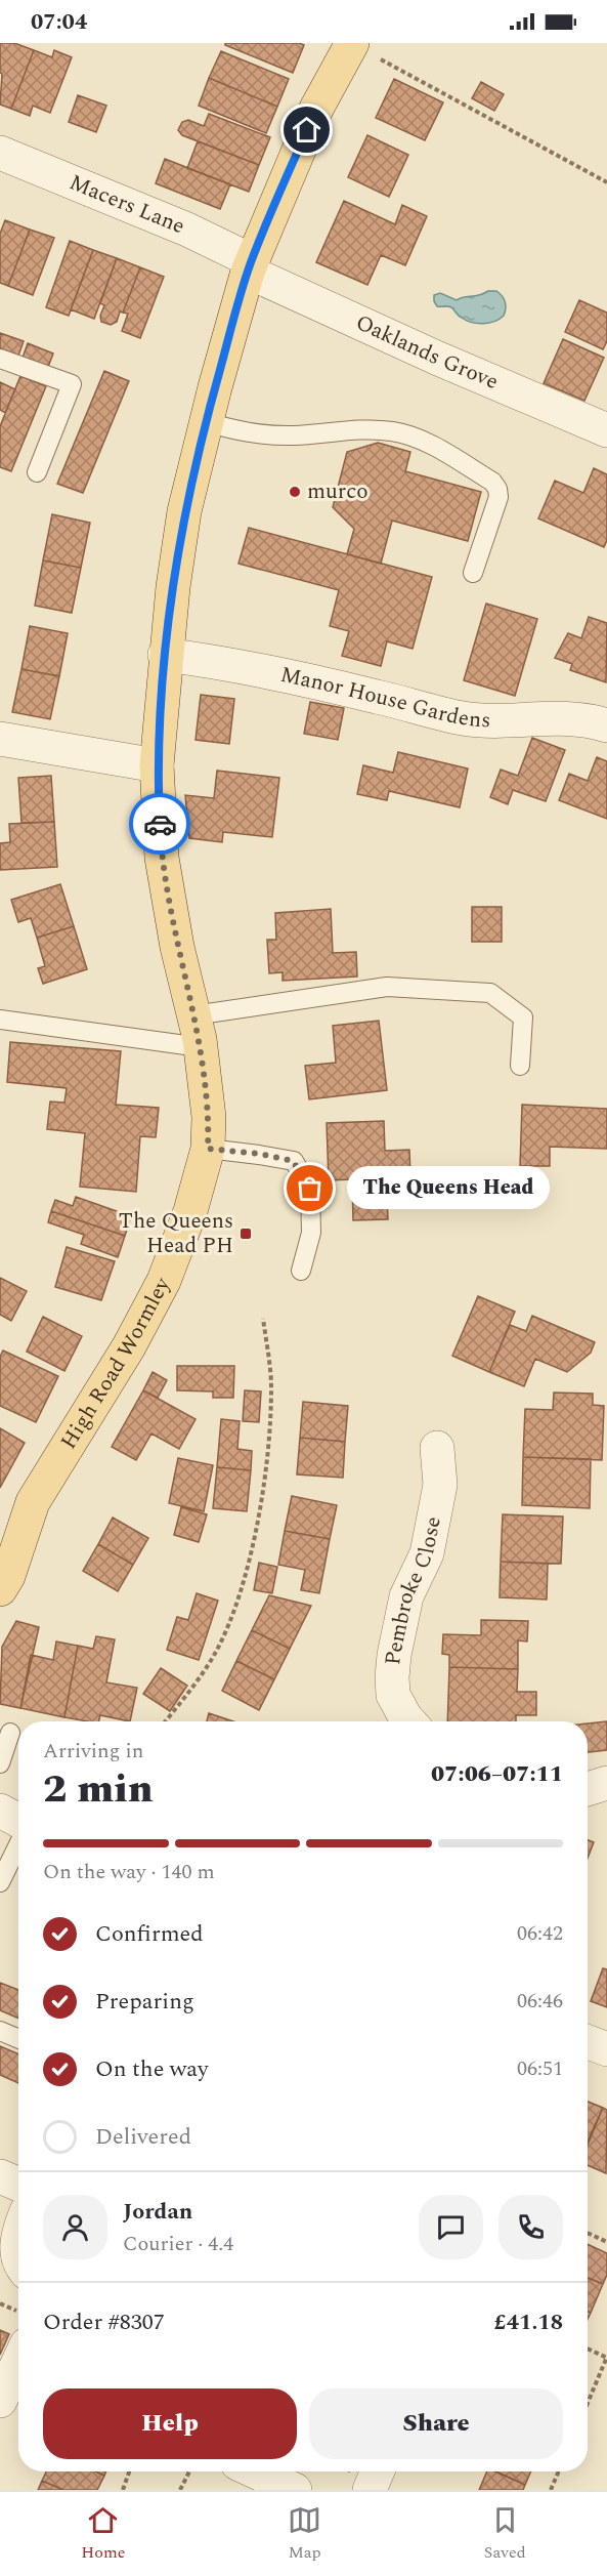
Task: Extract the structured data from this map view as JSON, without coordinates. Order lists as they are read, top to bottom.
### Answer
{
  "streets": {
    "main road": ["High Road Wormley"],
    "street": [
      "Macers Lane",
      "Oaklands Grove",
      "Manor House Gardens",
      "Pembroke Close"
    ]
  },
  "crossings": [
    ["Macers Lane", "Oaklands Grove"],
    ["Macers Lane", "High Road Wormley"],
    ["Oaklands Grove", "High Road Wormley"],
    ["Manor House Gardens", "High Road Wormley"]
  ],
  "places": {
    "other": ["murco", "The Queens Head"],
    "transit": ["The Queens Head PH"]
  },
  "page": {
    "status": "07:04",
    "bubble": "The Queens Head",
    "heading": ["2 min", "Arriving in", "07:06–07:11"],
    "panel": [
      "Jordan",
      "Courier · 4.4",
      "Order #8307",
      "£41.18"
    ],
    "bar": "On the way · 140 m",
    "list": [
      ["Confirmed", "06:42"],
      ["Preparing", "06:46"],
      ["On the way", "06:51"],
      "Delivered"
    ],
    "buttons": ["Help", "Share"],
    "tabs": ["Home", "Map", "Saved"]
  }
}
